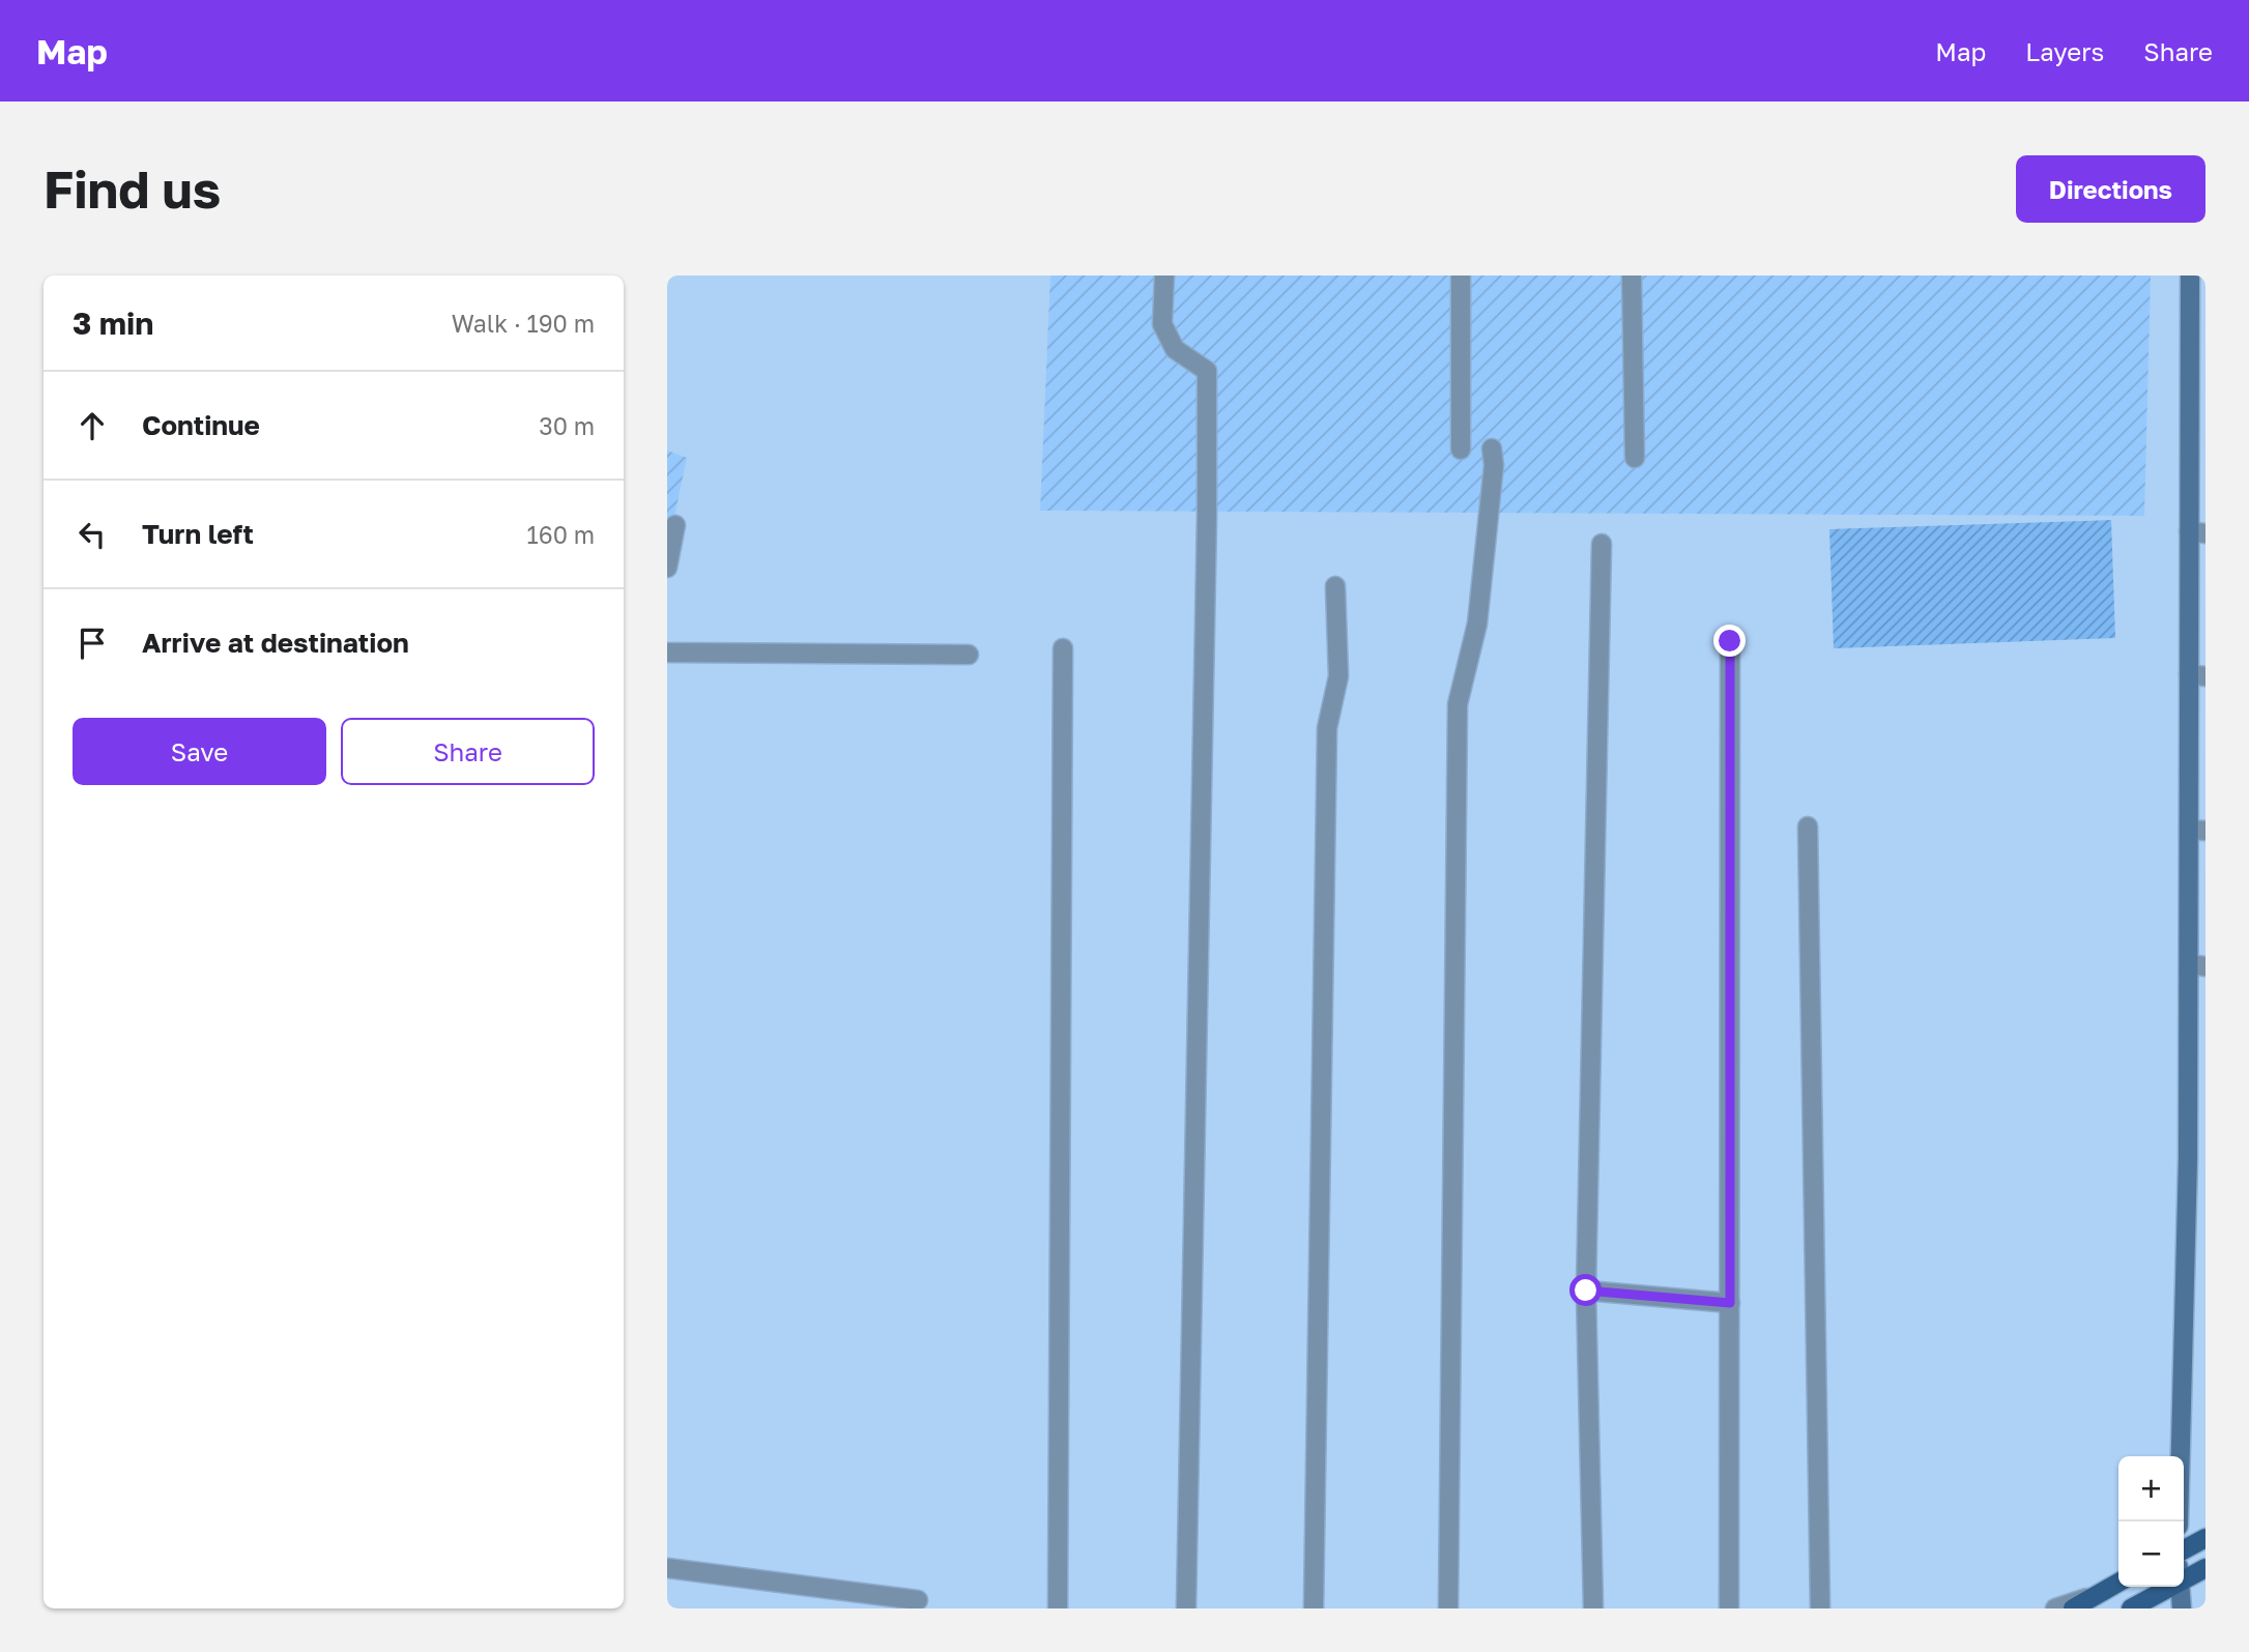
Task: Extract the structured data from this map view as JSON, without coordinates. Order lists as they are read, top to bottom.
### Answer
{
  "page": {
    "header": "Map",
    "nav": ["Map", "Layers", "Share"],
    "buttons": [
      "Directions",
      ["Save", "Share"]
    ],
    "title": "Find us",
    "heading": ["3 min", "Walk · 190 m"],
    "list": [
      ["Continue", "30 m"],
      ["Turn left", "160 m"],
      "Arrive at destination"
    ],
    "map_buttons": ["+", "−"]
  }
}
